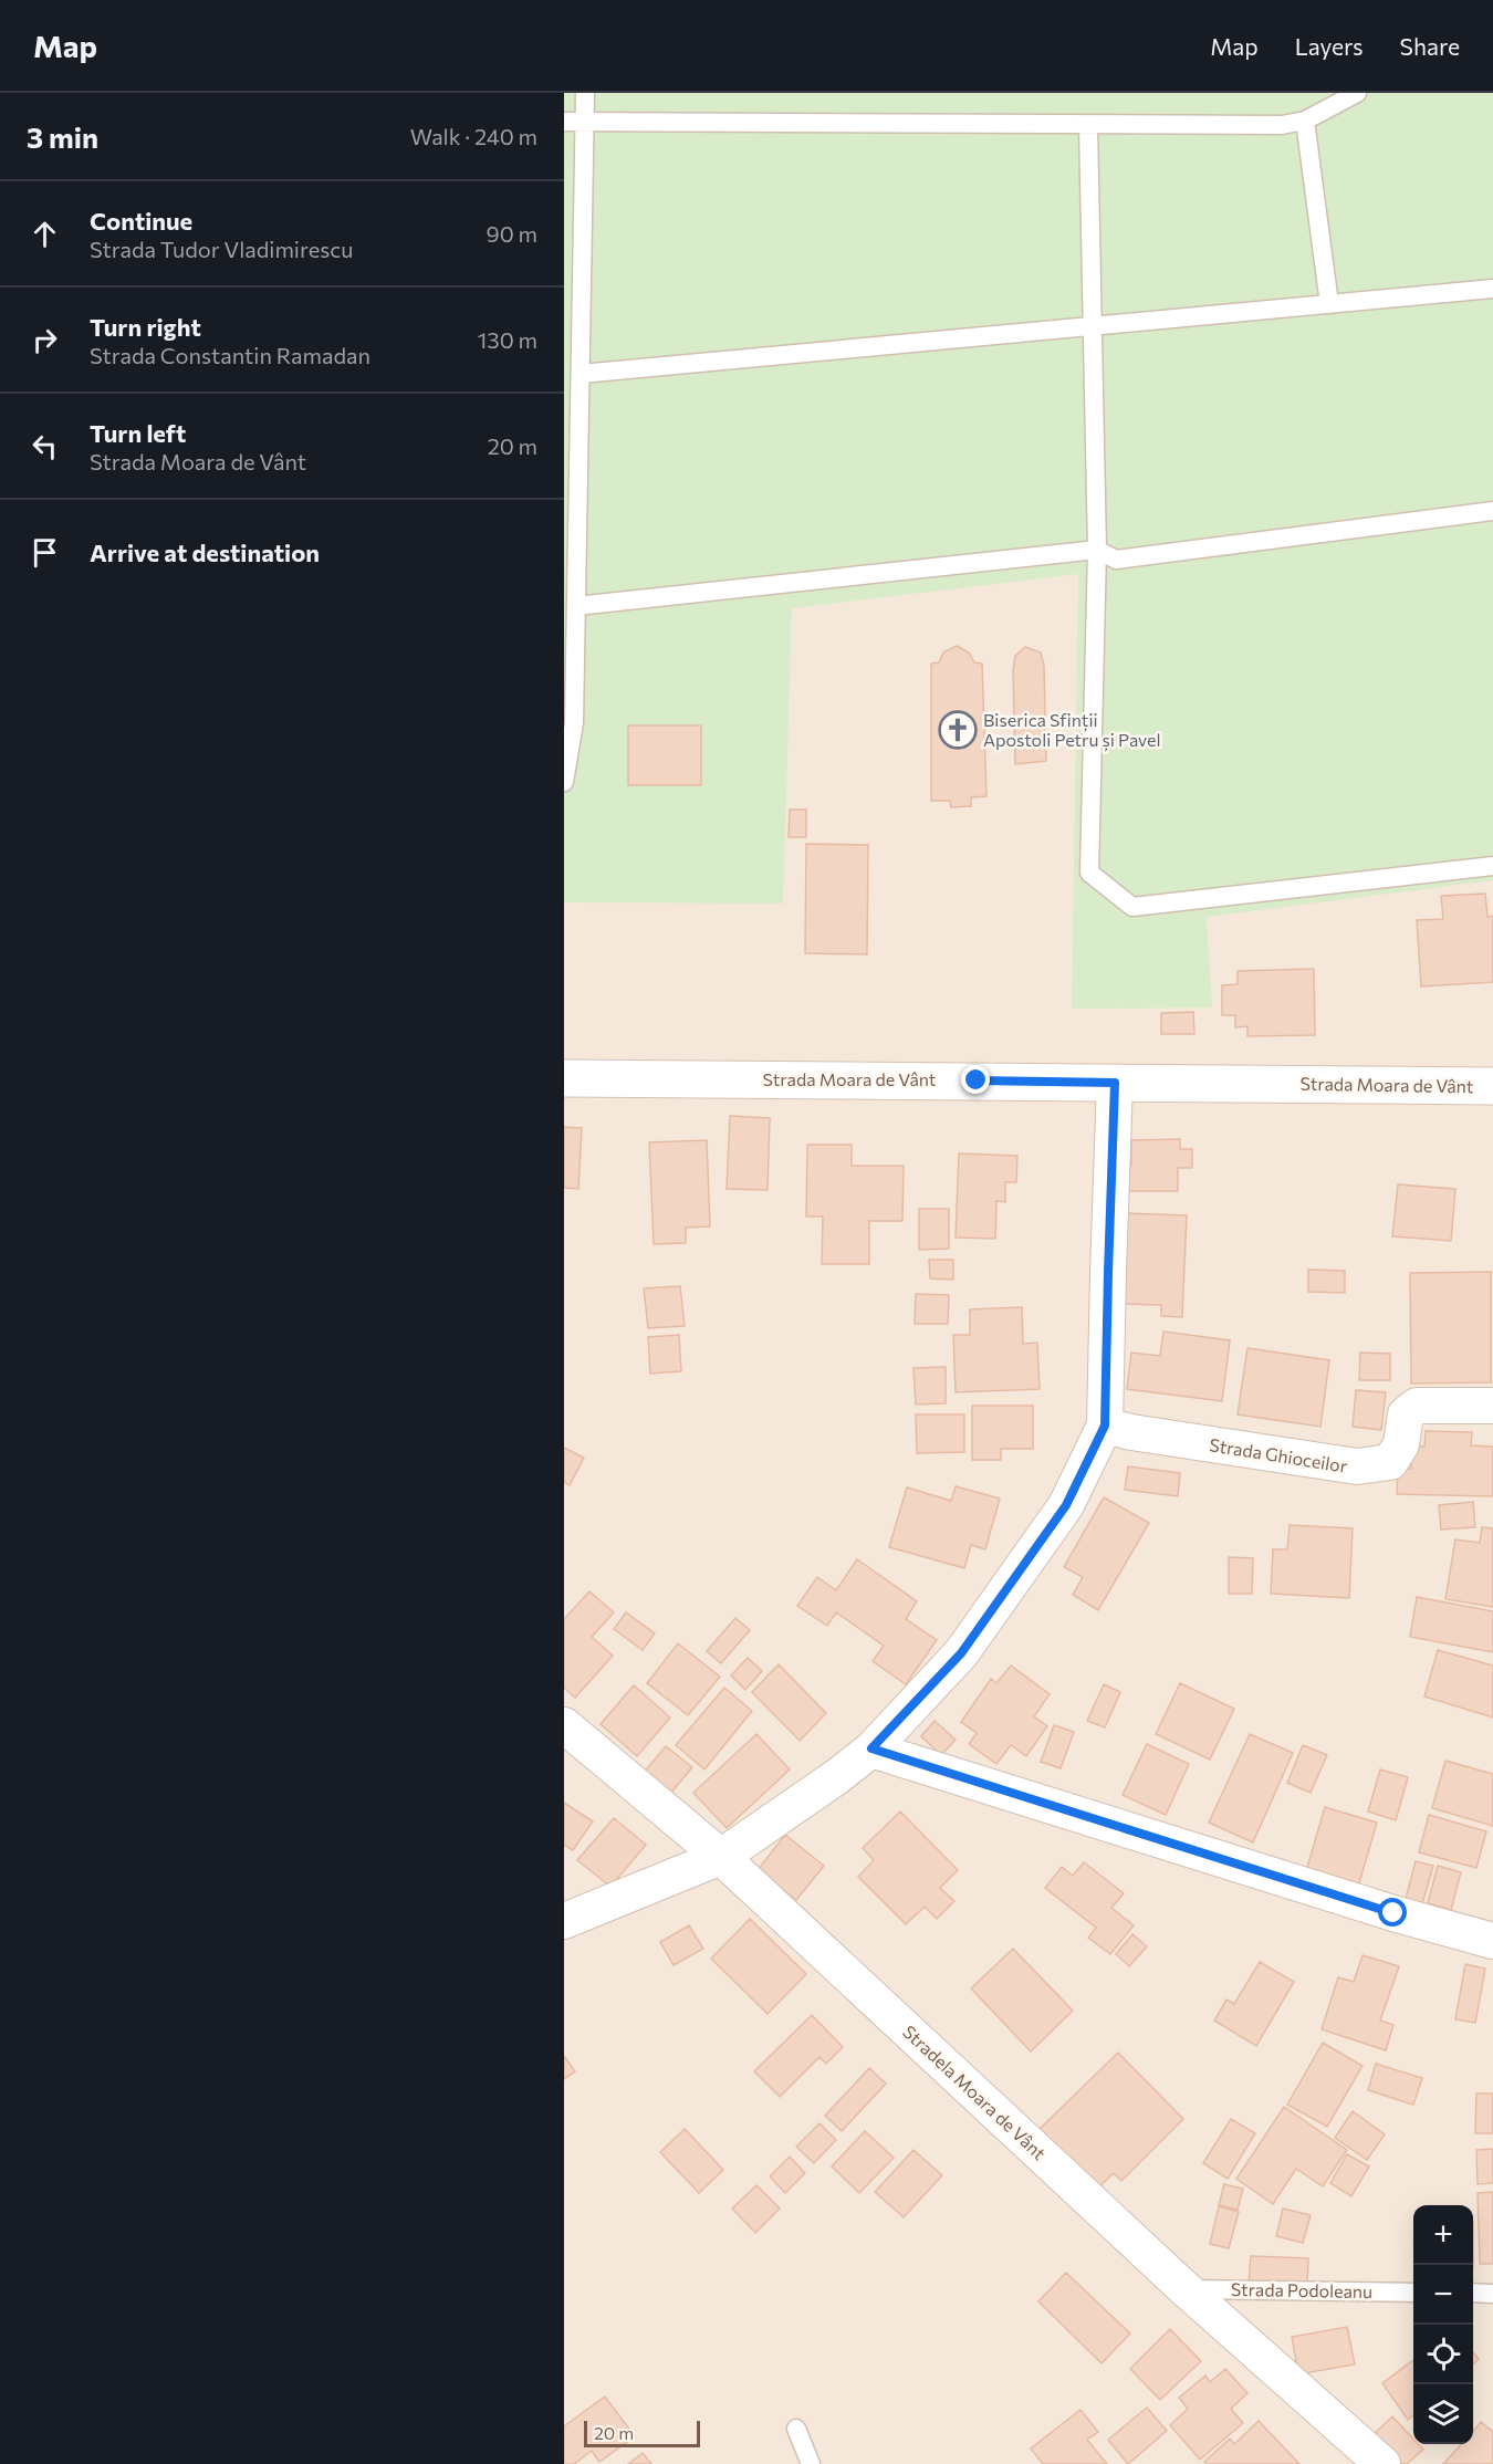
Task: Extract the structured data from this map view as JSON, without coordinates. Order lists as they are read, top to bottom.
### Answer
{
  "streets": {
    "main road": ["Strada Moara de Vânt"],
    "street": ["Strada Ghioceilor", "Stradela Moara de Vânt"],
    "lane": ["Strada Podoleanu"]
  },
  "crossings": [
    ["Stradela Moara de Vânt", "Strada Podoleanu"]
  ],
  "places": {
    "church": ["Biserica Sfinții Apostoli Petru și Pavel"]
  },
  "scale_bar": "20 m",
  "page": {
    "header": "Map",
    "nav": ["Map", "Layers", "Share"],
    "heading": ["3 min", "Walk · 240 m"],
    "list": [
      ["Continue", "Strada Tudor Vladimirescu", "90 m"],
      ["Turn right", "Strada Constantin Ramadan", "130 m"],
      ["Turn left", "Strada Moara de Vânt", "20 m"],
      "Arrive at destination"
    ],
    "map_buttons": ["+", "−"],
    "scale": "20 m"
  }
}
